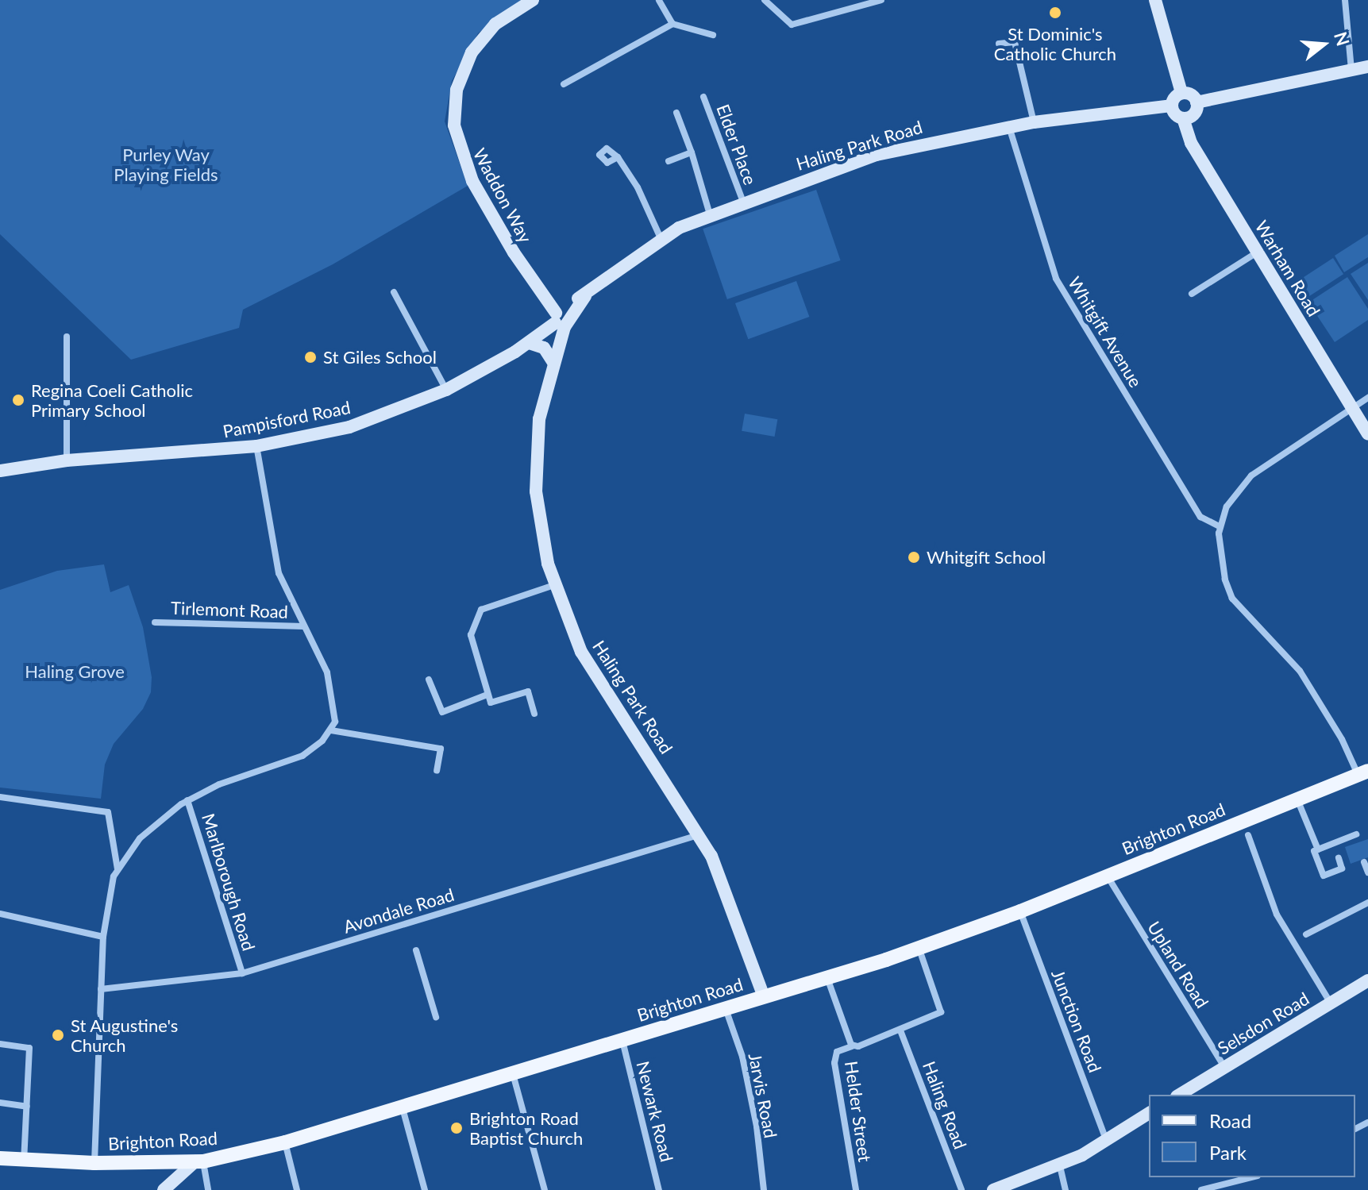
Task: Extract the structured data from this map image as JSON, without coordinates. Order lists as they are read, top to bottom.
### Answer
{
  "streets": {
    "main road": ["Brighton Road"],
    "street": [
      "Elder Place",
      "Haling Park Road",
      "Waddon Way",
      "Warham Road",
      "Whitgift Avenue",
      "Pampisford Road",
      "Tirlemont Road",
      "Marlborough Road",
      "Avondale Road",
      "Upland Road",
      "Junction Road",
      "Selsdon Road",
      "Jarvis Road",
      "Haling Road",
      "Newark Road",
      "Helder Street"
    ]
  },
  "crossings": [
    ["Elder Place", "Haling Park Road"],
    ["Haling Park Road", "Waddon Way"],
    ["Haling Park Road", "Warham Road"],
    ["Haling Park Road", "Whitgift Avenue"],
    ["Haling Park Road", "Pampisford Road"],
    ["Haling Park Road", "Brighton Road"],
    ["Haling Park Road", "Avondale Road"],
    ["Waddon Way", "Pampisford Road"],
    ["Brighton Road", "Upland Road"],
    ["Brighton Road", "Junction Road"],
    ["Brighton Road", "Jarvis Road"],
    ["Brighton Road", "Newark Road"],
    ["Marlborough Road", "Avondale Road"],
    ["Upland Road", "Selsdon Road"]
  ],
  "parks": ["Purley Way Playing Fields", "Haling Grove"],
  "places": [
    "St Dominic's Catholic Church",
    "St Giles School",
    "Regina Coeli Catholic Primary School",
    "Whitgift School",
    "St Augustine's Church",
    "Brighton Road Baptist Church"
  ],
  "legend": ["Road", "Park"],
  "north": "right"
}
